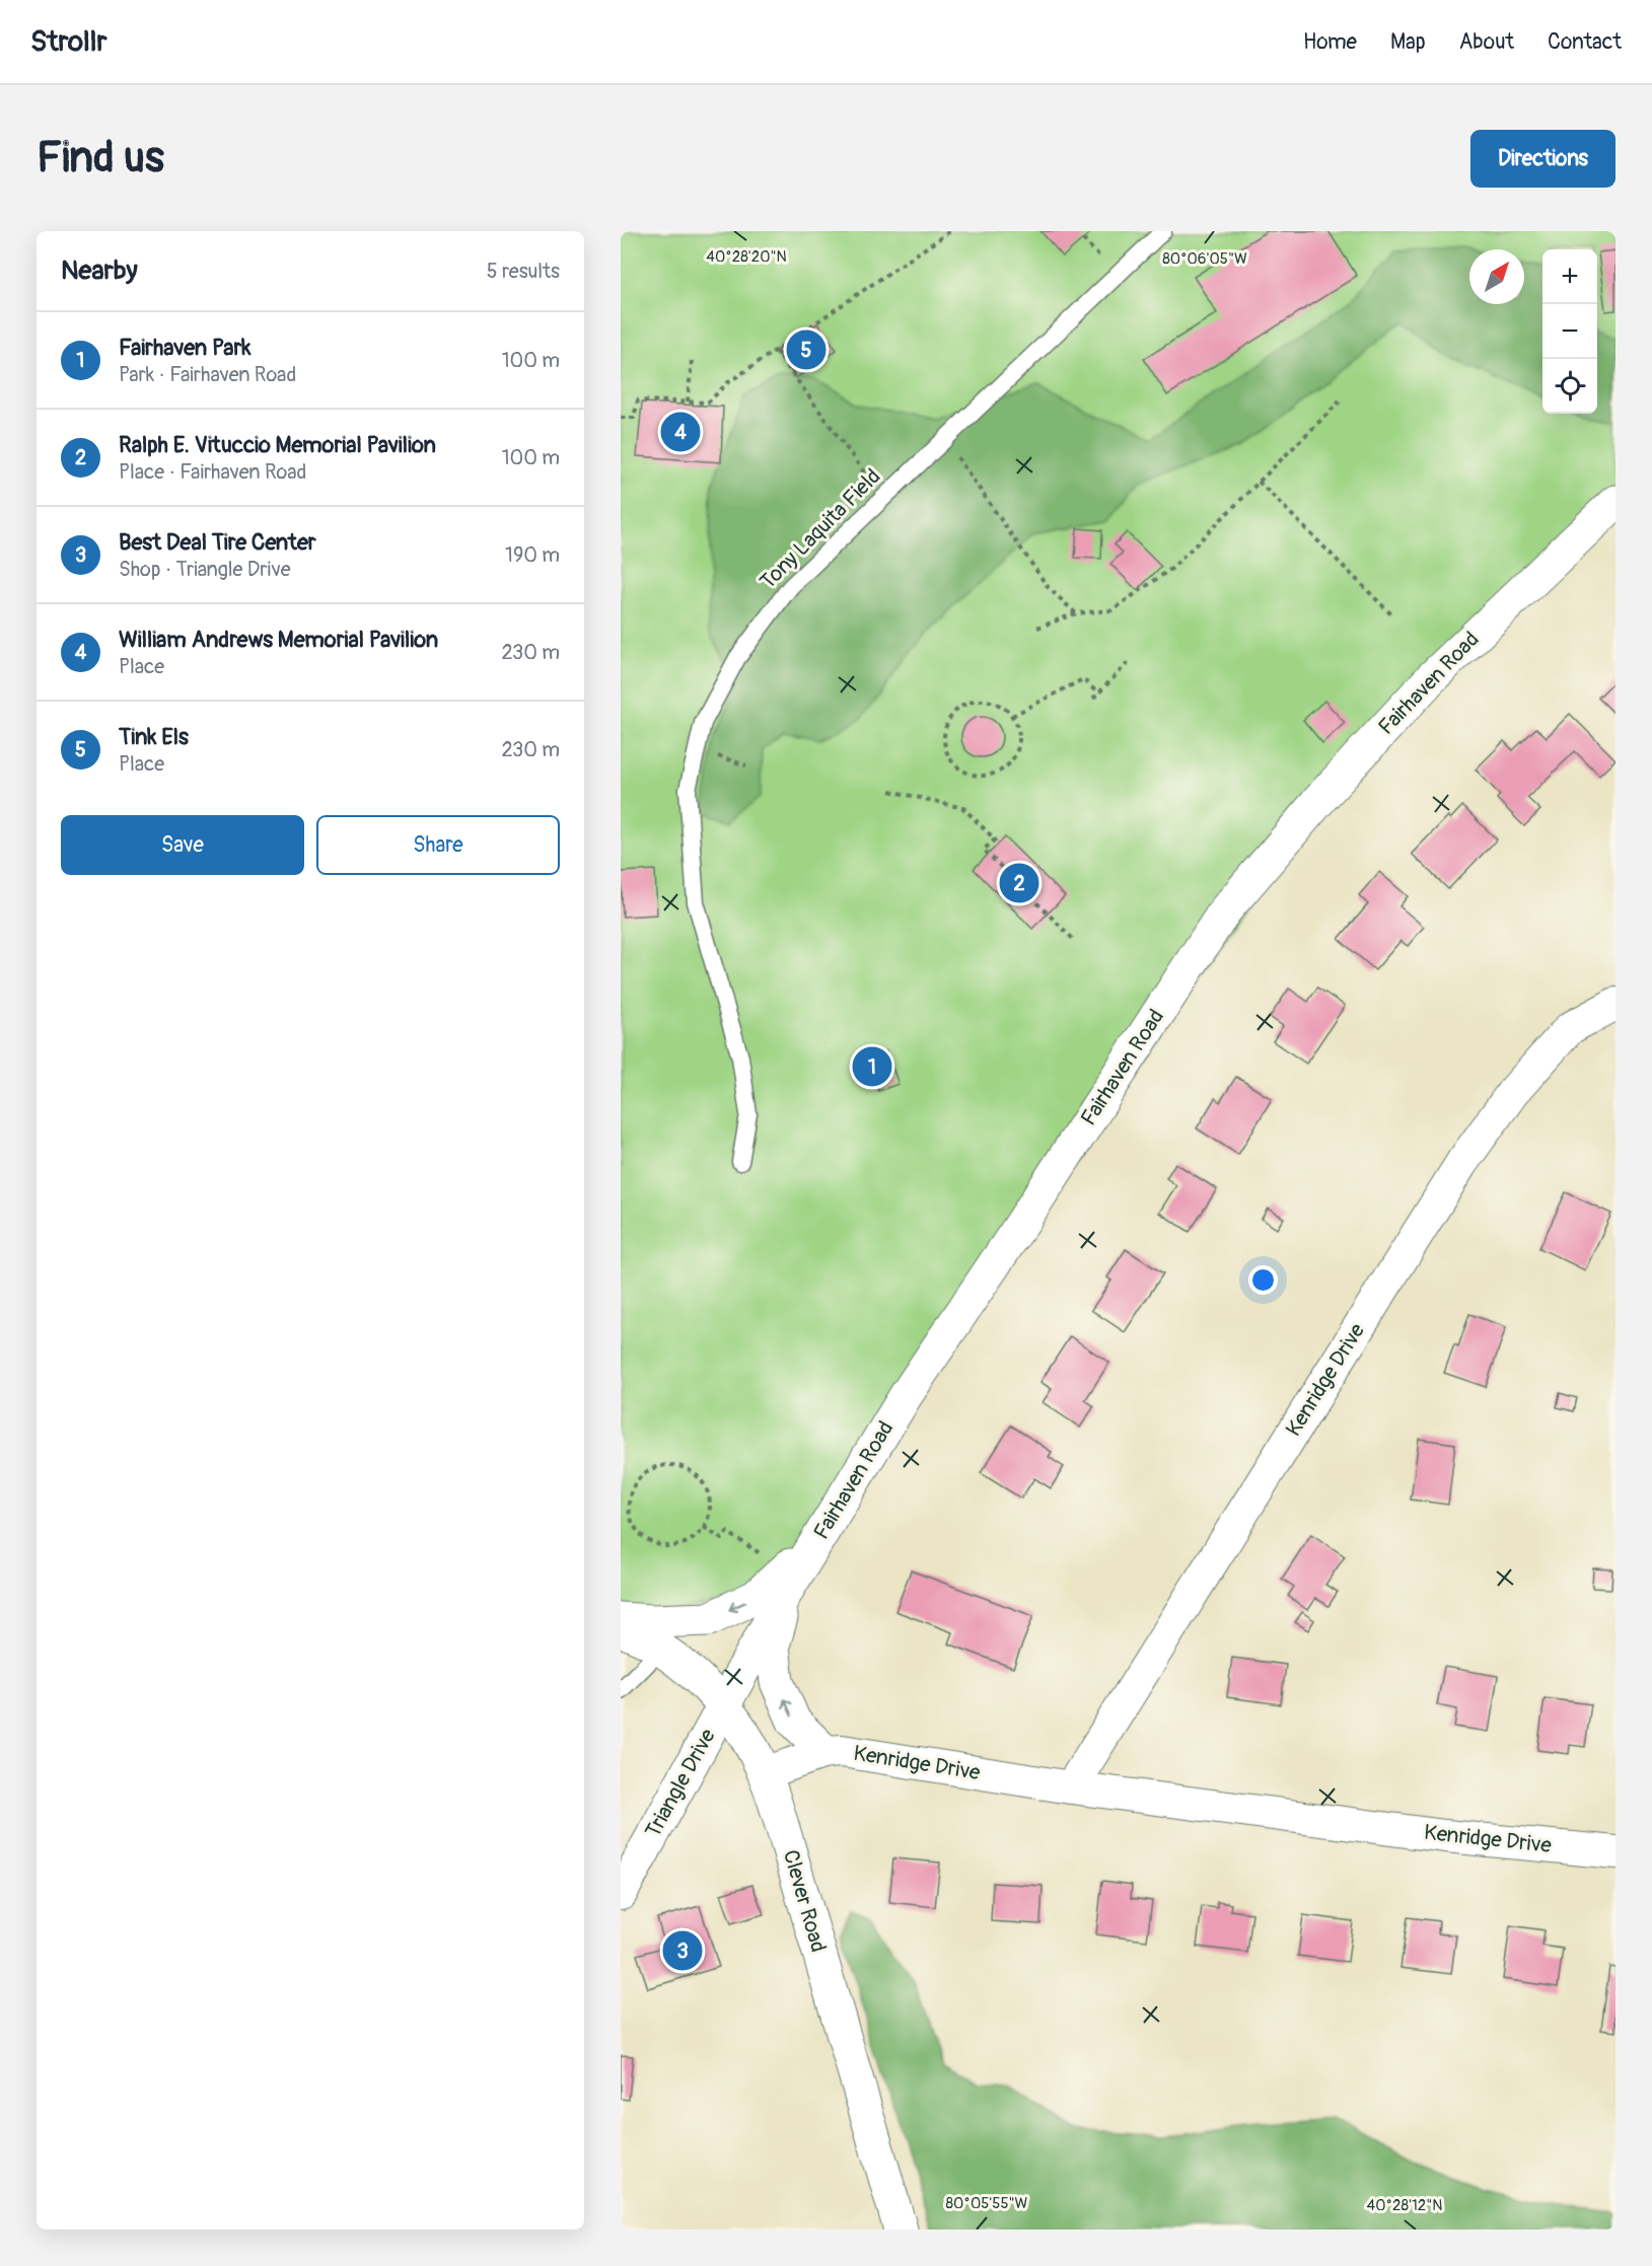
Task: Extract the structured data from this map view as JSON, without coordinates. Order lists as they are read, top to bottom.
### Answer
{
  "streets": {
    "street": [
      "Fairhaven Road",
      "Kenridge Drive",
      "Triangle Drive",
      "Clever Road"
    ],
    "lane": ["Tony Laquita Field"]
  },
  "crossings": [
    ["Fairhaven Road", "Triangle Drive"],
    ["Fairhaven Road", "Clever Road"],
    ["Kenridge Drive", "Clever Road"],
    ["Triangle Drive", "Clever Road"]
  ],
  "north": "top right",
  "page": {
    "header": "Strollr",
    "nav": [
      "Home",
      "Map",
      "About",
      "Contact"
    ],
    "buttons": [
      "Directions",
      ["Save", "Share"]
    ],
    "title": "Find us",
    "heading": ["Nearby", "5 results"],
    "map_buttons": ["+", "−"],
    "list": [
      {
        "mark": "1",
        "name": "Fairhaven Park",
        "note": "Park · Fairhaven Road",
        "value": "100 m"
      },
      {
        "mark": "2",
        "name": "Ralph E. Vituccio Memorial Pavilion",
        "note": "Place · Fairhaven Road",
        "value": "100 m"
      },
      {
        "mark": "3",
        "name": "Best Deal Tire Center",
        "note": "Shop · Triangle Drive",
        "value": "190 m"
      },
      {
        "mark": "4",
        "name": "William Andrews Memorial Pavilion",
        "note": "Place",
        "value": "230 m"
      },
      {
        "mark": "5",
        "name": "Tink Els",
        "note": "Place",
        "value": "230 m"
      }
    ],
    "pins": [
      "5",
      "4",
      "2",
      "1",
      "3"
    ]
  },
  "coordinates": [
    "40°28'20\"N",
    "80°06'05\"W",
    "80°05'55\"W",
    "40°28'12\"N"
  ]
}
